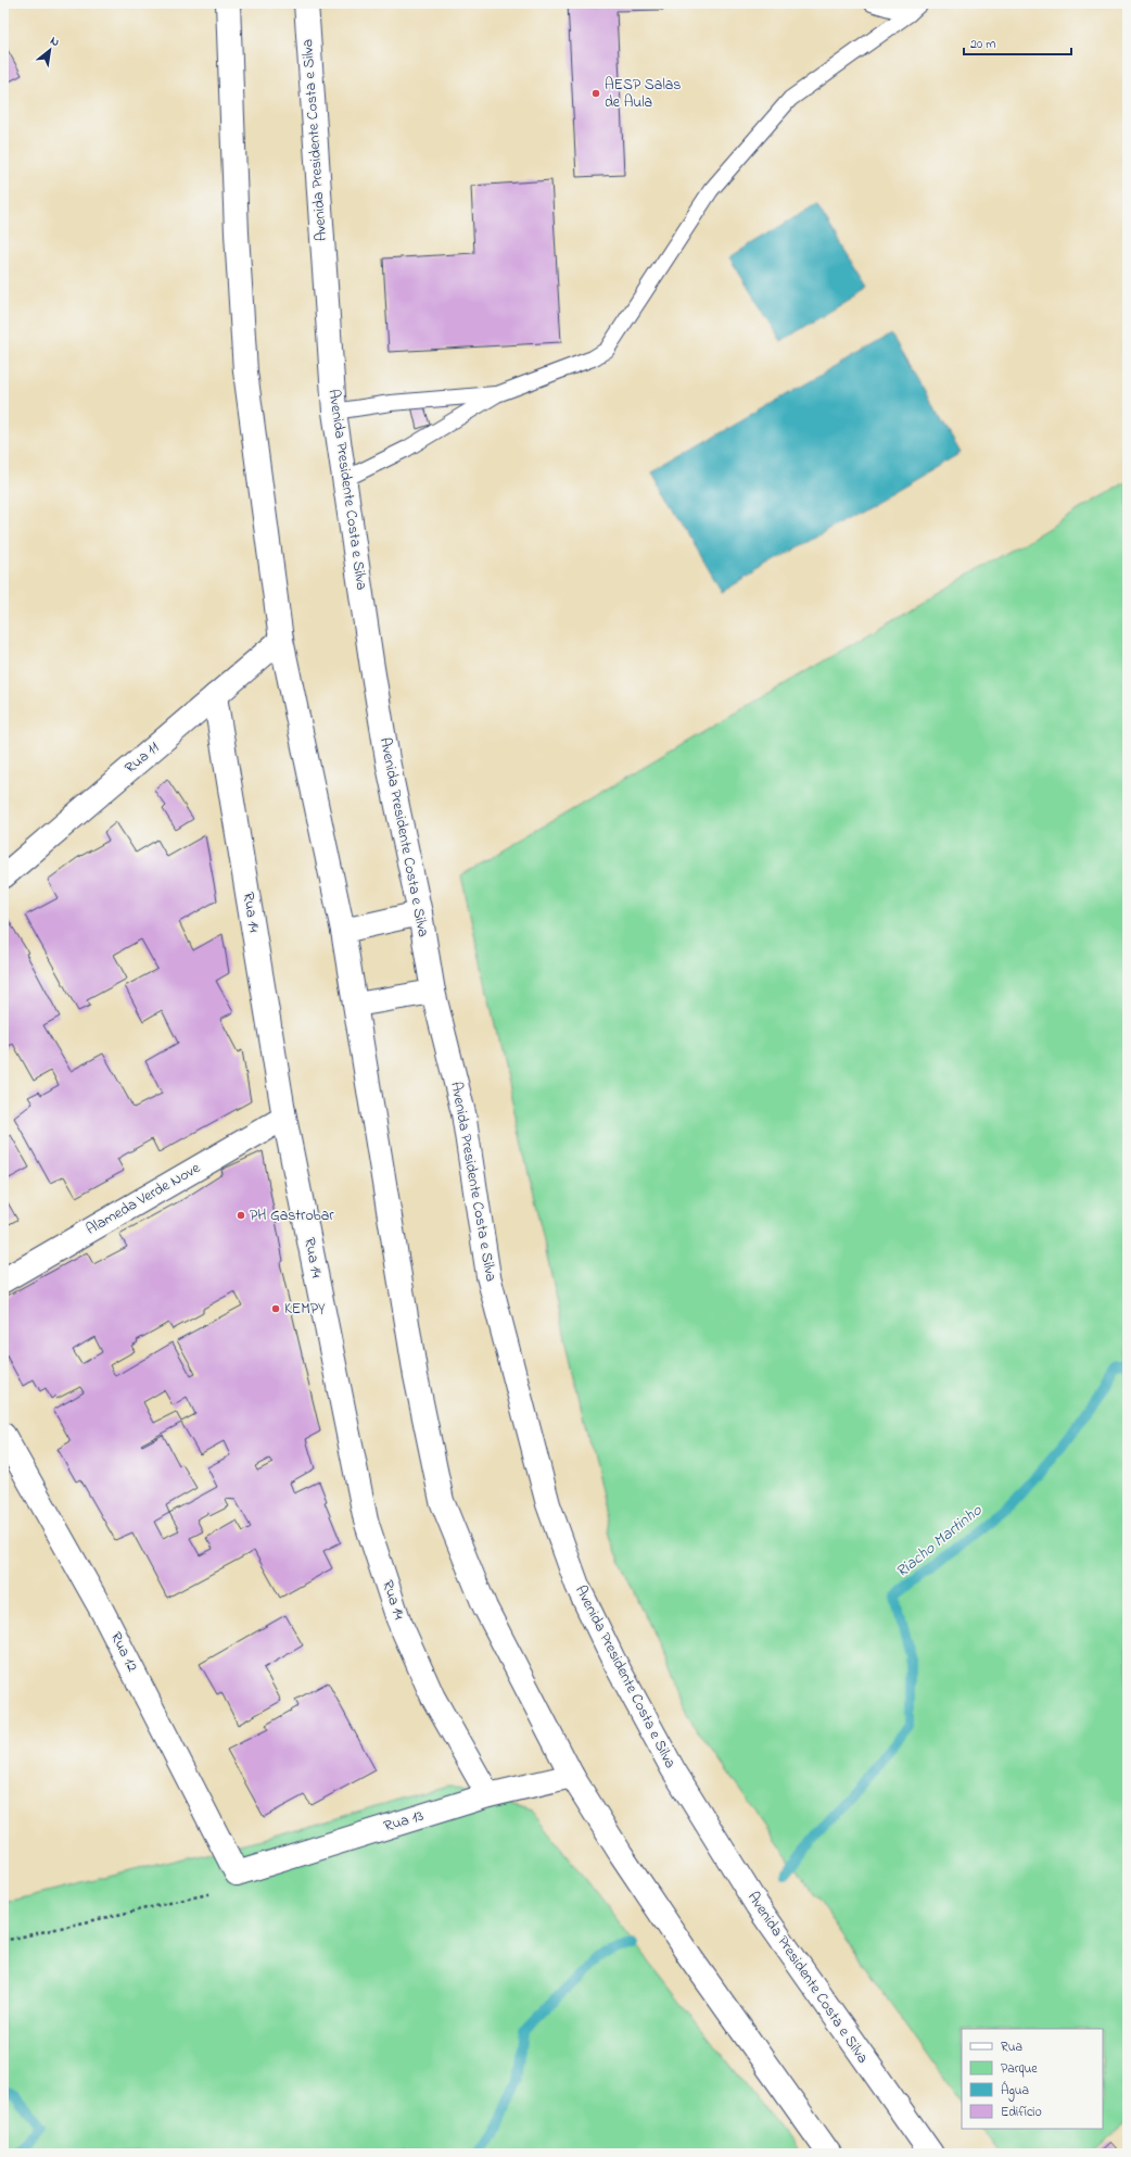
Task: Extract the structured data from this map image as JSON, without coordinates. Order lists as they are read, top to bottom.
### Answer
{
  "streets": {
    "main road": [
      "Avenida Presidente Costa e Silva",
      "Rua 11",
      "Rua 14",
      "Alameda Verde Nove",
      "Rua 12",
      "Rua 13"
    ]
  },
  "crossings": [
    ["Rua 11", "Rua 14"],
    ["Rua 14", "Alameda Verde Nove"],
    ["Rua 14", "Rua 13"],
    ["Rua 12", "Rua 13"]
  ],
  "water": ["Riacho Martinho"],
  "places": ["AESP Salas de Aula", "PH Gastrobar", "KEMPY"],
  "legend": [
    "Rua",
    "Parque",
    "Água",
    "Edifício"
  ],
  "scale_bar": "20 m",
  "north": "top right"
}
